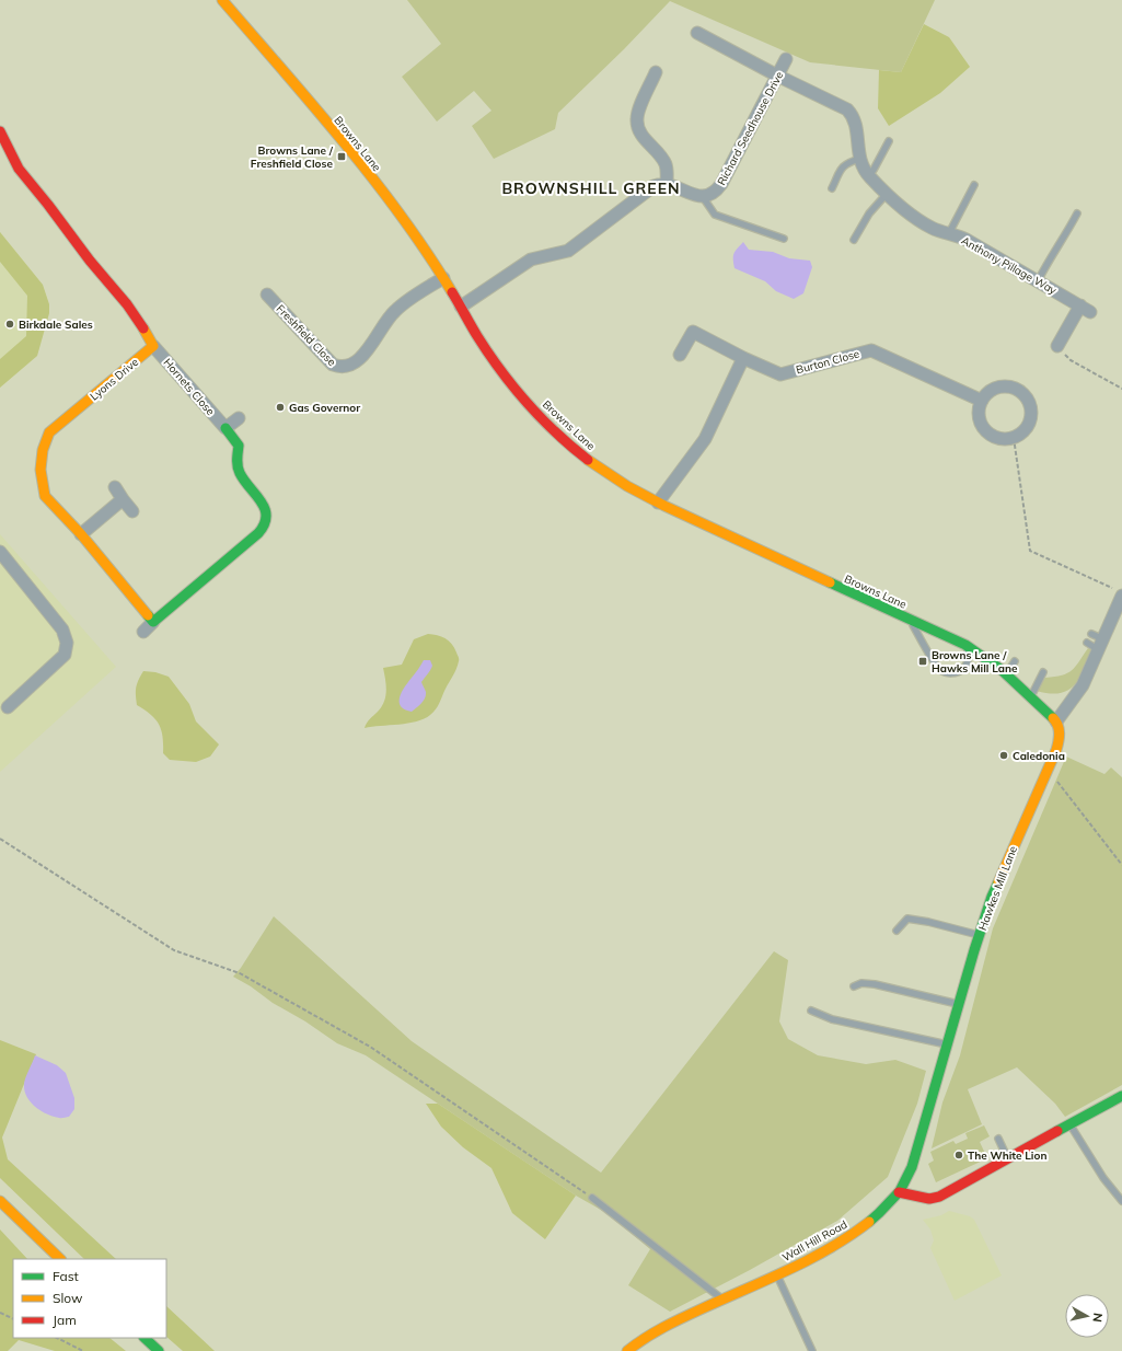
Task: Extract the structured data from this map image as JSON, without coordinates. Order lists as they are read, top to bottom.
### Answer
{
  "streets": {
    "street": [
      "Richard Seedhouse Drive",
      "Browns Lane",
      "Anthony Pillage Way",
      "Freshfield Close",
      "Burton Close",
      "Lyons Drive",
      "Hornets Close",
      "Hawkes Mill Lane",
      "Wall Hill Road"
    ]
  },
  "crossings": [
    ["Richard Seedhouse Drive", "Anthony Pillage Way"],
    ["Browns Lane", "Freshfield Close"],
    ["Browns Lane", "Hawkes Mill Lane"],
    ["Lyons Drive", "Hornets Close"],
    ["Hawkes Mill Lane", "Wall Hill Road"]
  ],
  "districts": ["BROWNSHILL GREEN"],
  "places": {
    "transit": ["Browns Lane / Freshfield Close", "Browns Lane / Hawks Mill Lane"],
    "other": [
      "Birkdale Sales",
      "Gas Governor",
      "Caledonia",
      "The White Lion"
    ]
  },
  "legend": ["Fast", "Slow", "Jam"],
  "north": "right"
}
